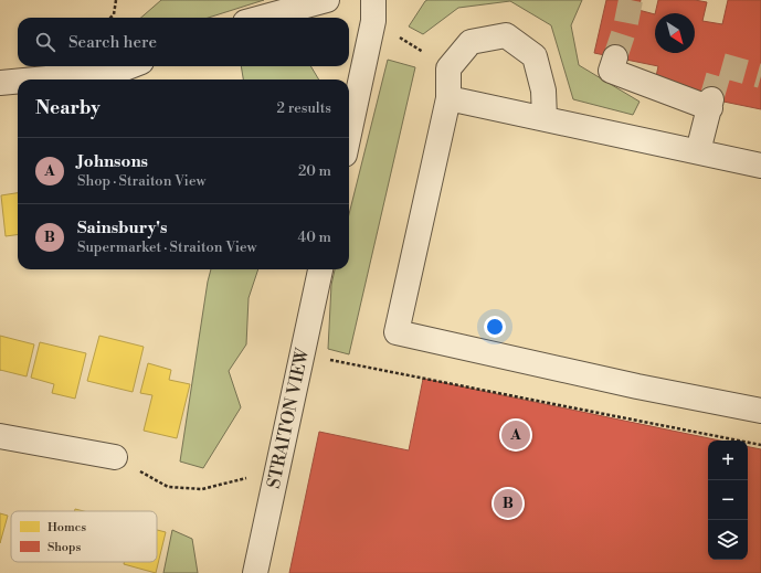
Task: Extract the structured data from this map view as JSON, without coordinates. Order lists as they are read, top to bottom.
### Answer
{
  "streets": {
    "street": ["STRAITON VIEW"]
  },
  "legend": ["Homes", "Shops"],
  "north": "bottom right",
  "page": {
    "search": "Search here",
    "heading": ["Nearby", "2 results"],
    "list": [
      {
        "mark": "A",
        "name": "Johnsons",
        "note": "Shop · Straiton View",
        "value": "20 m"
      },
      {
        "mark": "B",
        "name": "Sainsbury's",
        "note": "Supermarket · Straiton View",
        "value": "40 m"
      }
    ],
    "pins": ["A", "B"],
    "map_buttons": ["+", "−"]
  }
}
